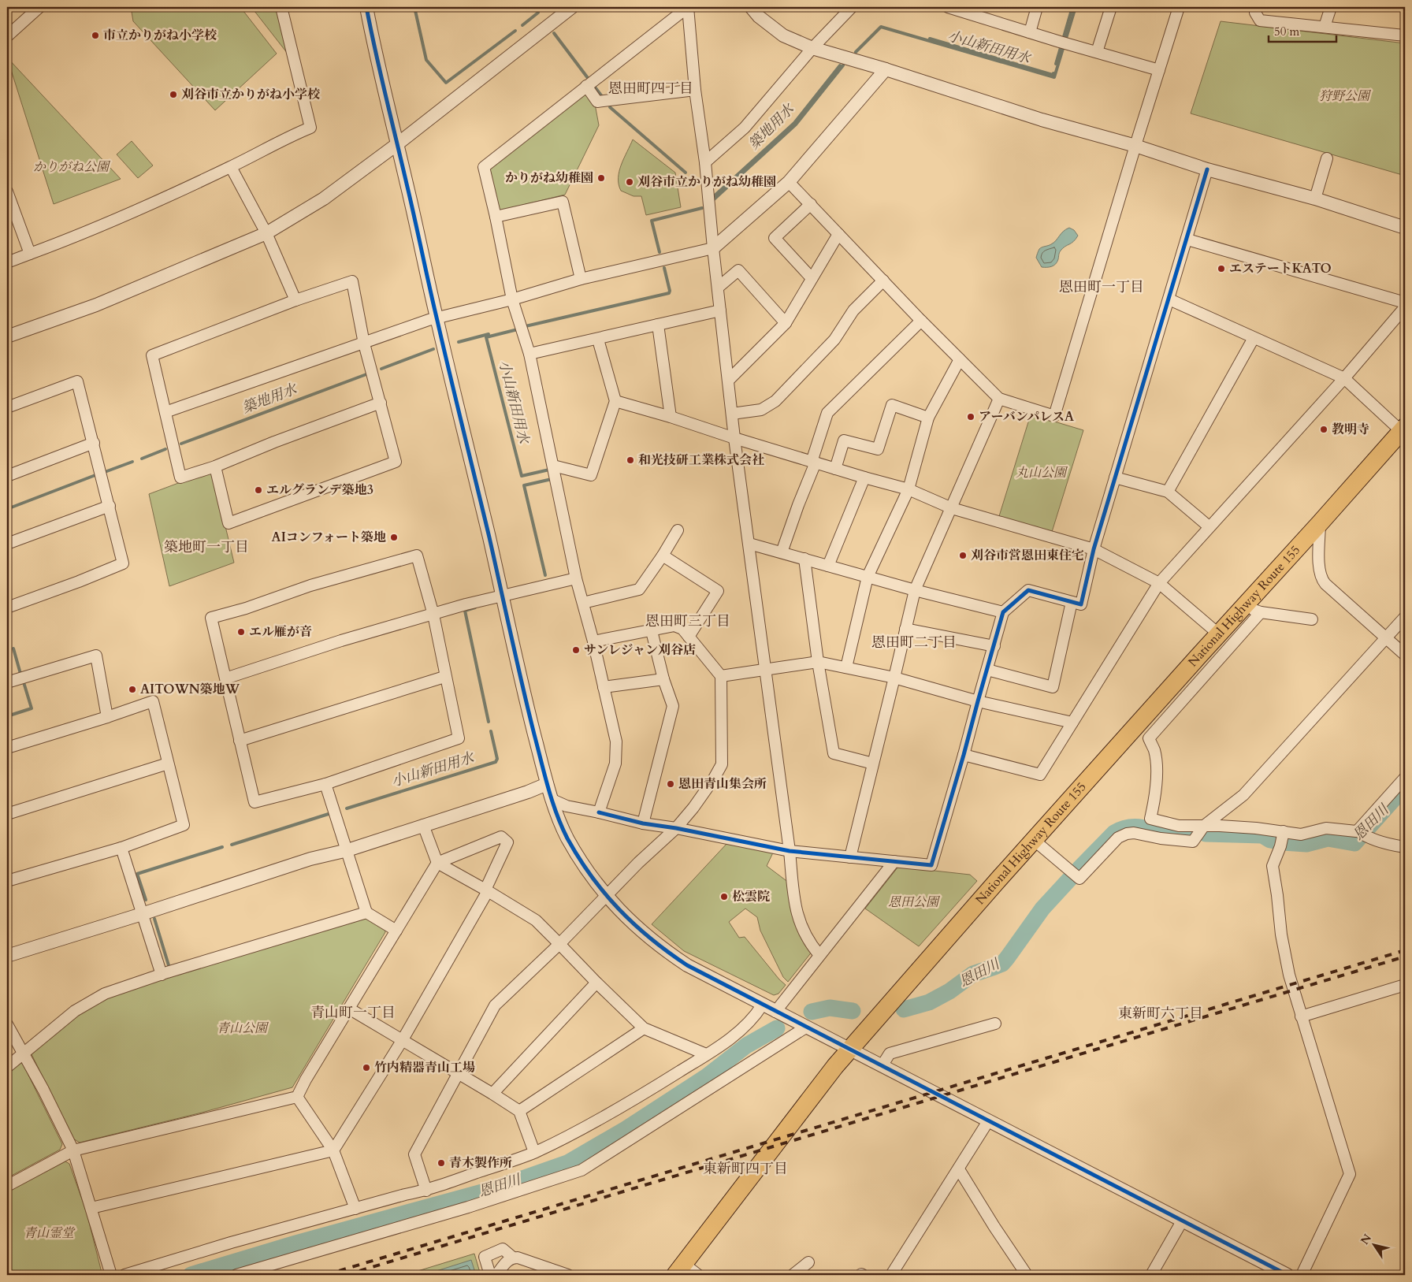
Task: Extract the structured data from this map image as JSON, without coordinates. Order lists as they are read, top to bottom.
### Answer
{
  "streets": {
    "highway": ["National Highway Route 155"]
  },
  "districts": [
    "恩田町四丁目",
    "恩田町一丁目",
    "築地町一丁目",
    "恩田町三丁目",
    "恩田町二丁目",
    "青山町一丁目",
    "東新町六丁目",
    "東新町四丁目"
  ],
  "water": ["小山新田用水", "築地用水", "恩田川"],
  "parks": [
    "狩野公園",
    "かりがね公園",
    "丸山公園",
    "恩田公園",
    "青山公園",
    "青山霊堂"
  ],
  "places": [
    "市立かりがね小学校",
    "刈谷市立かりがね小学校",
    "かりがね幼稚園",
    "刈谷市立かりがね幼稚園",
    "エステートKATO",
    "アーバンパレスA",
    "教明寺",
    "和光技研工業株式会社",
    "エルグランデ築地3",
    "AIコンフォート築地",
    "刈谷市営恩田東住宅",
    "エル雁が音",
    "サンレジャン刈谷店",
    "AITOWN築地W",
    "恩田青山集会所",
    "松雲院",
    "竹内精器青山工場",
    "青木製作所"
  ],
  "scale_bar": "50 m",
  "north": "top left"
}
